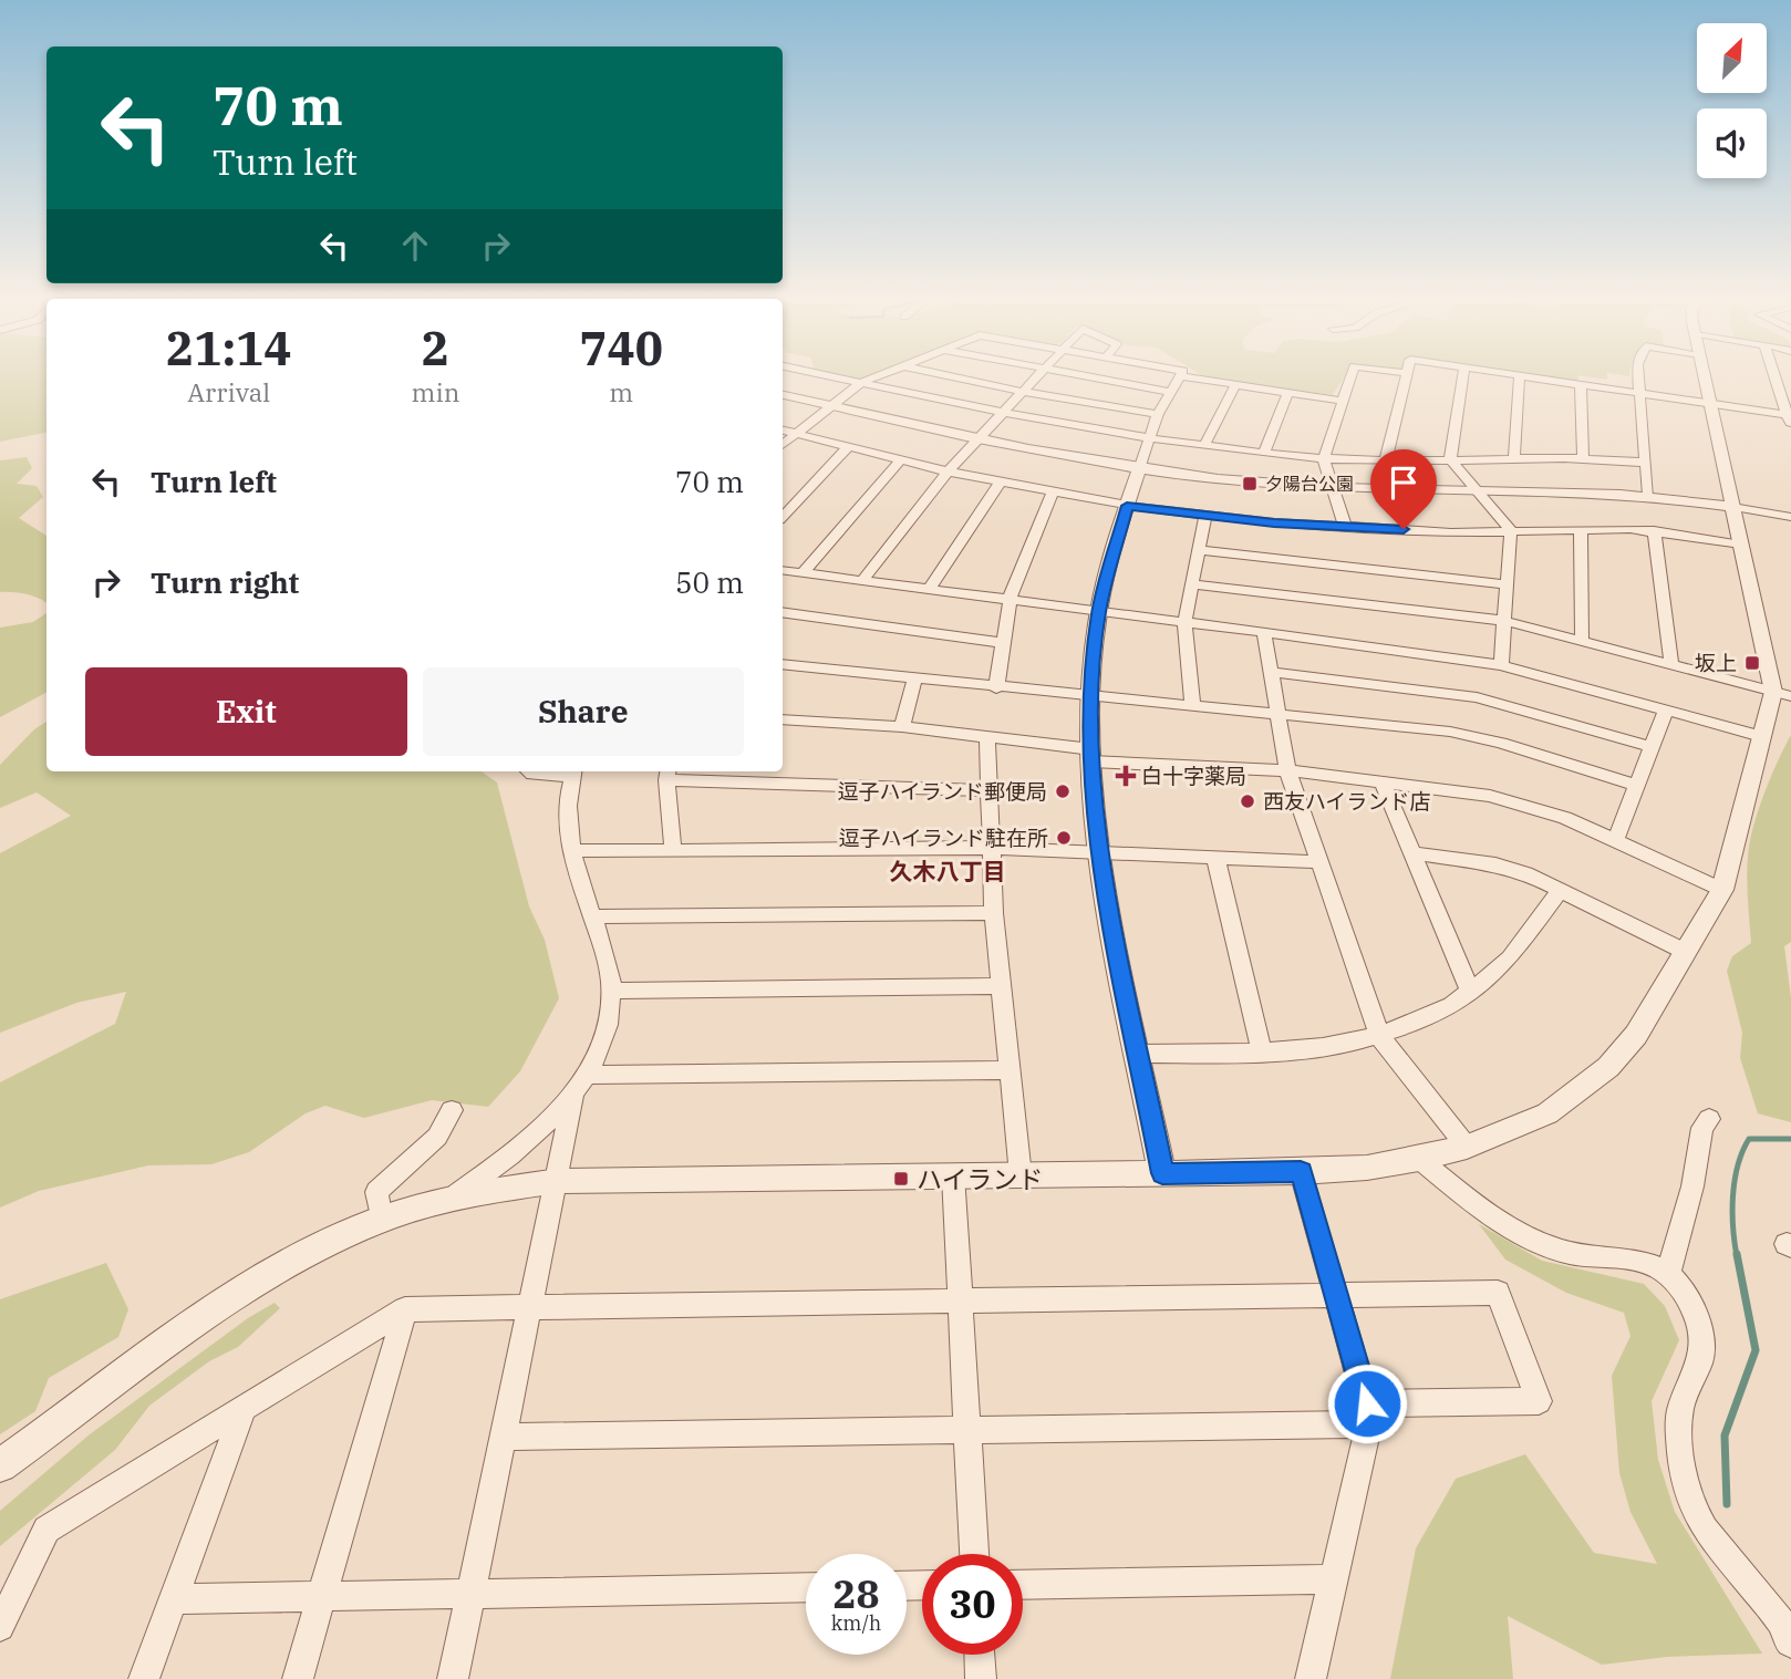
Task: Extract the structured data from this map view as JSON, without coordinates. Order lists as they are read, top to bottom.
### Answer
{
  "districts": ["久木八丁目"],
  "places": {
    "transit": ["夕陽台公園", "坂上", "ハイランド"],
    "health": ["白十字薬局"],
    "other": ["逗子ハイランド郵便局", "西友ハイランド店", "逗子ハイランド駐在所"]
  },
  "north": "top right",
  "page": {
    "turn": ["70 m", "Turn left"],
    "eta": [
      "21:14",
      "Arrival",
      "2",
      "min",
      "740",
      "m"
    ],
    "list": [
      {
        "name": "Turn left",
        "value": "70 m"
      },
      {
        "name": "Turn right",
        "value": "50 m"
      }
    ],
    "buttons": ["Exit", "Share"],
    "speed": "28 km/h",
    "limit": "30"
  }
}
